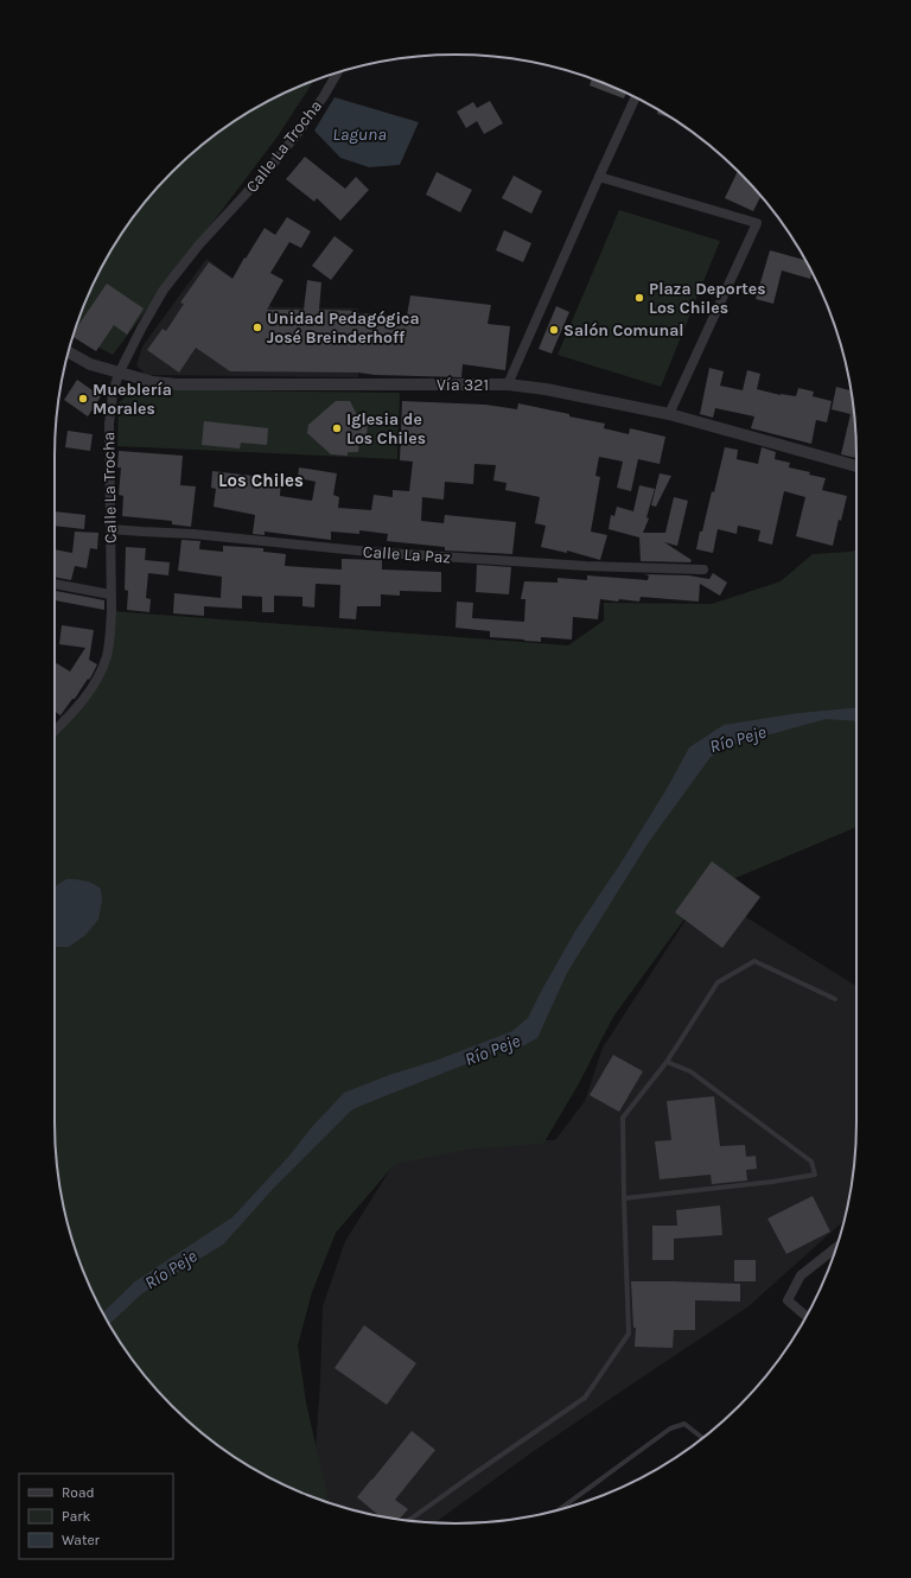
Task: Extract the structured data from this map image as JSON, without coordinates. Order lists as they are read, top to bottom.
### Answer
{
  "streets": {
    "street": ["Calle La Trocha", "Vía 321", "Calle La Paz"]
  },
  "crossings": [
    ["Calle La Trocha", "Vía 321"],
    ["Calle La Trocha", "Calle La Paz"]
  ],
  "districts": ["Los Chiles"],
  "water": ["Laguna", "Río Peje"],
  "places": [
    "Plaza Deportes Los Chiles",
    "Unidad Pedagógica José Breinderhoff",
    "Salón Comunal",
    "Mueblería Morales",
    "Iglesia de Los Chiles"
  ],
  "legend": ["Road", "Park", "Water"]
}
